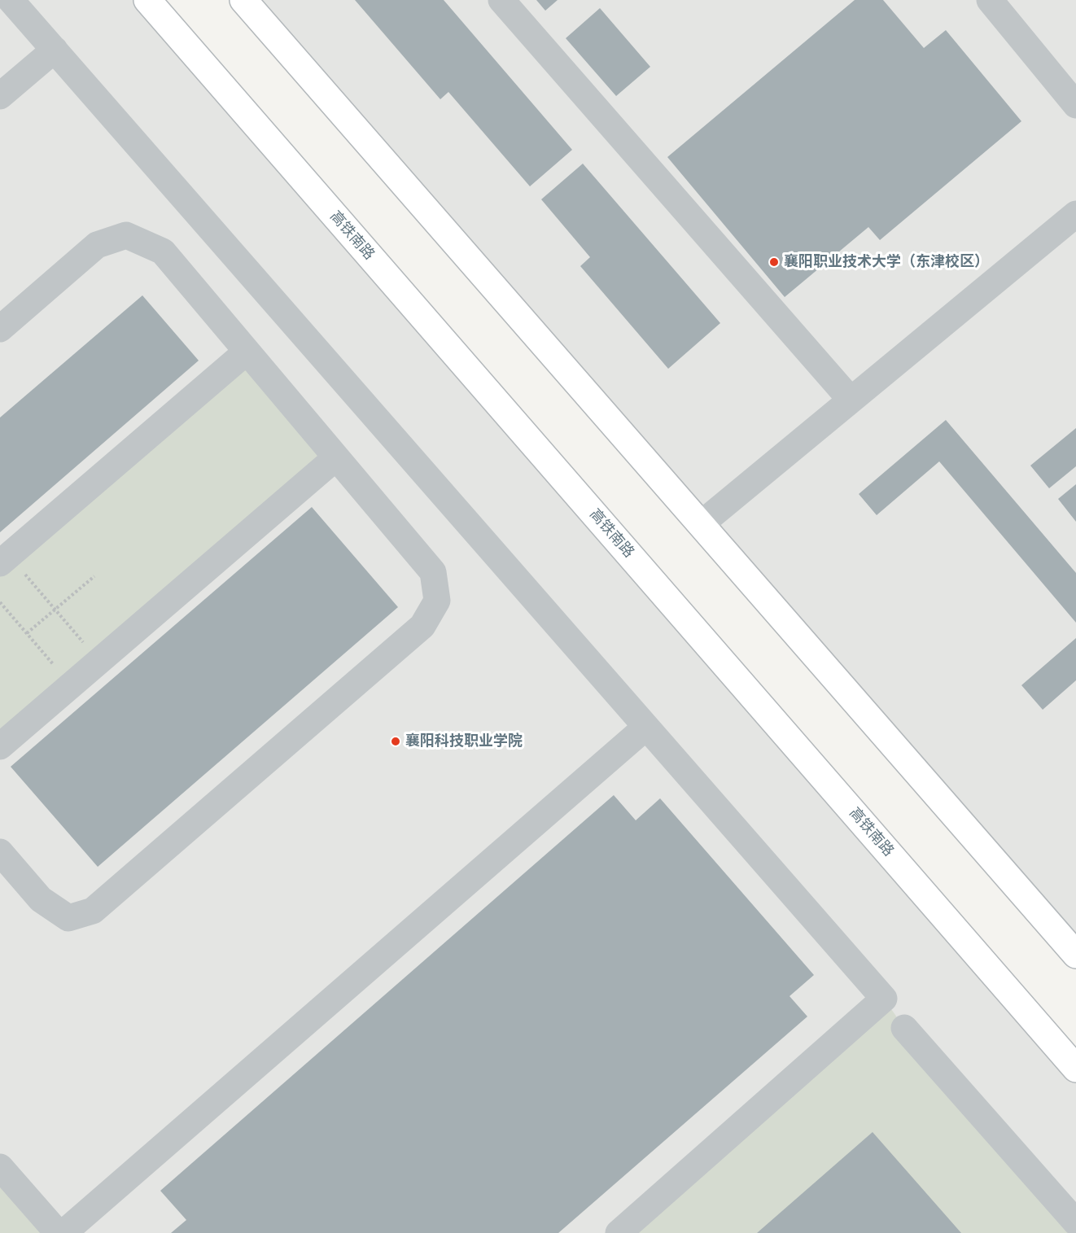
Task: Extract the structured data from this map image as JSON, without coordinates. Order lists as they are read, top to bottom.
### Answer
{
  "streets": {
    "main road": ["高铁南路"]
  },
  "places": ["襄阳职业技术大学（东津校区）", "襄阳科技职业学院"]
}
